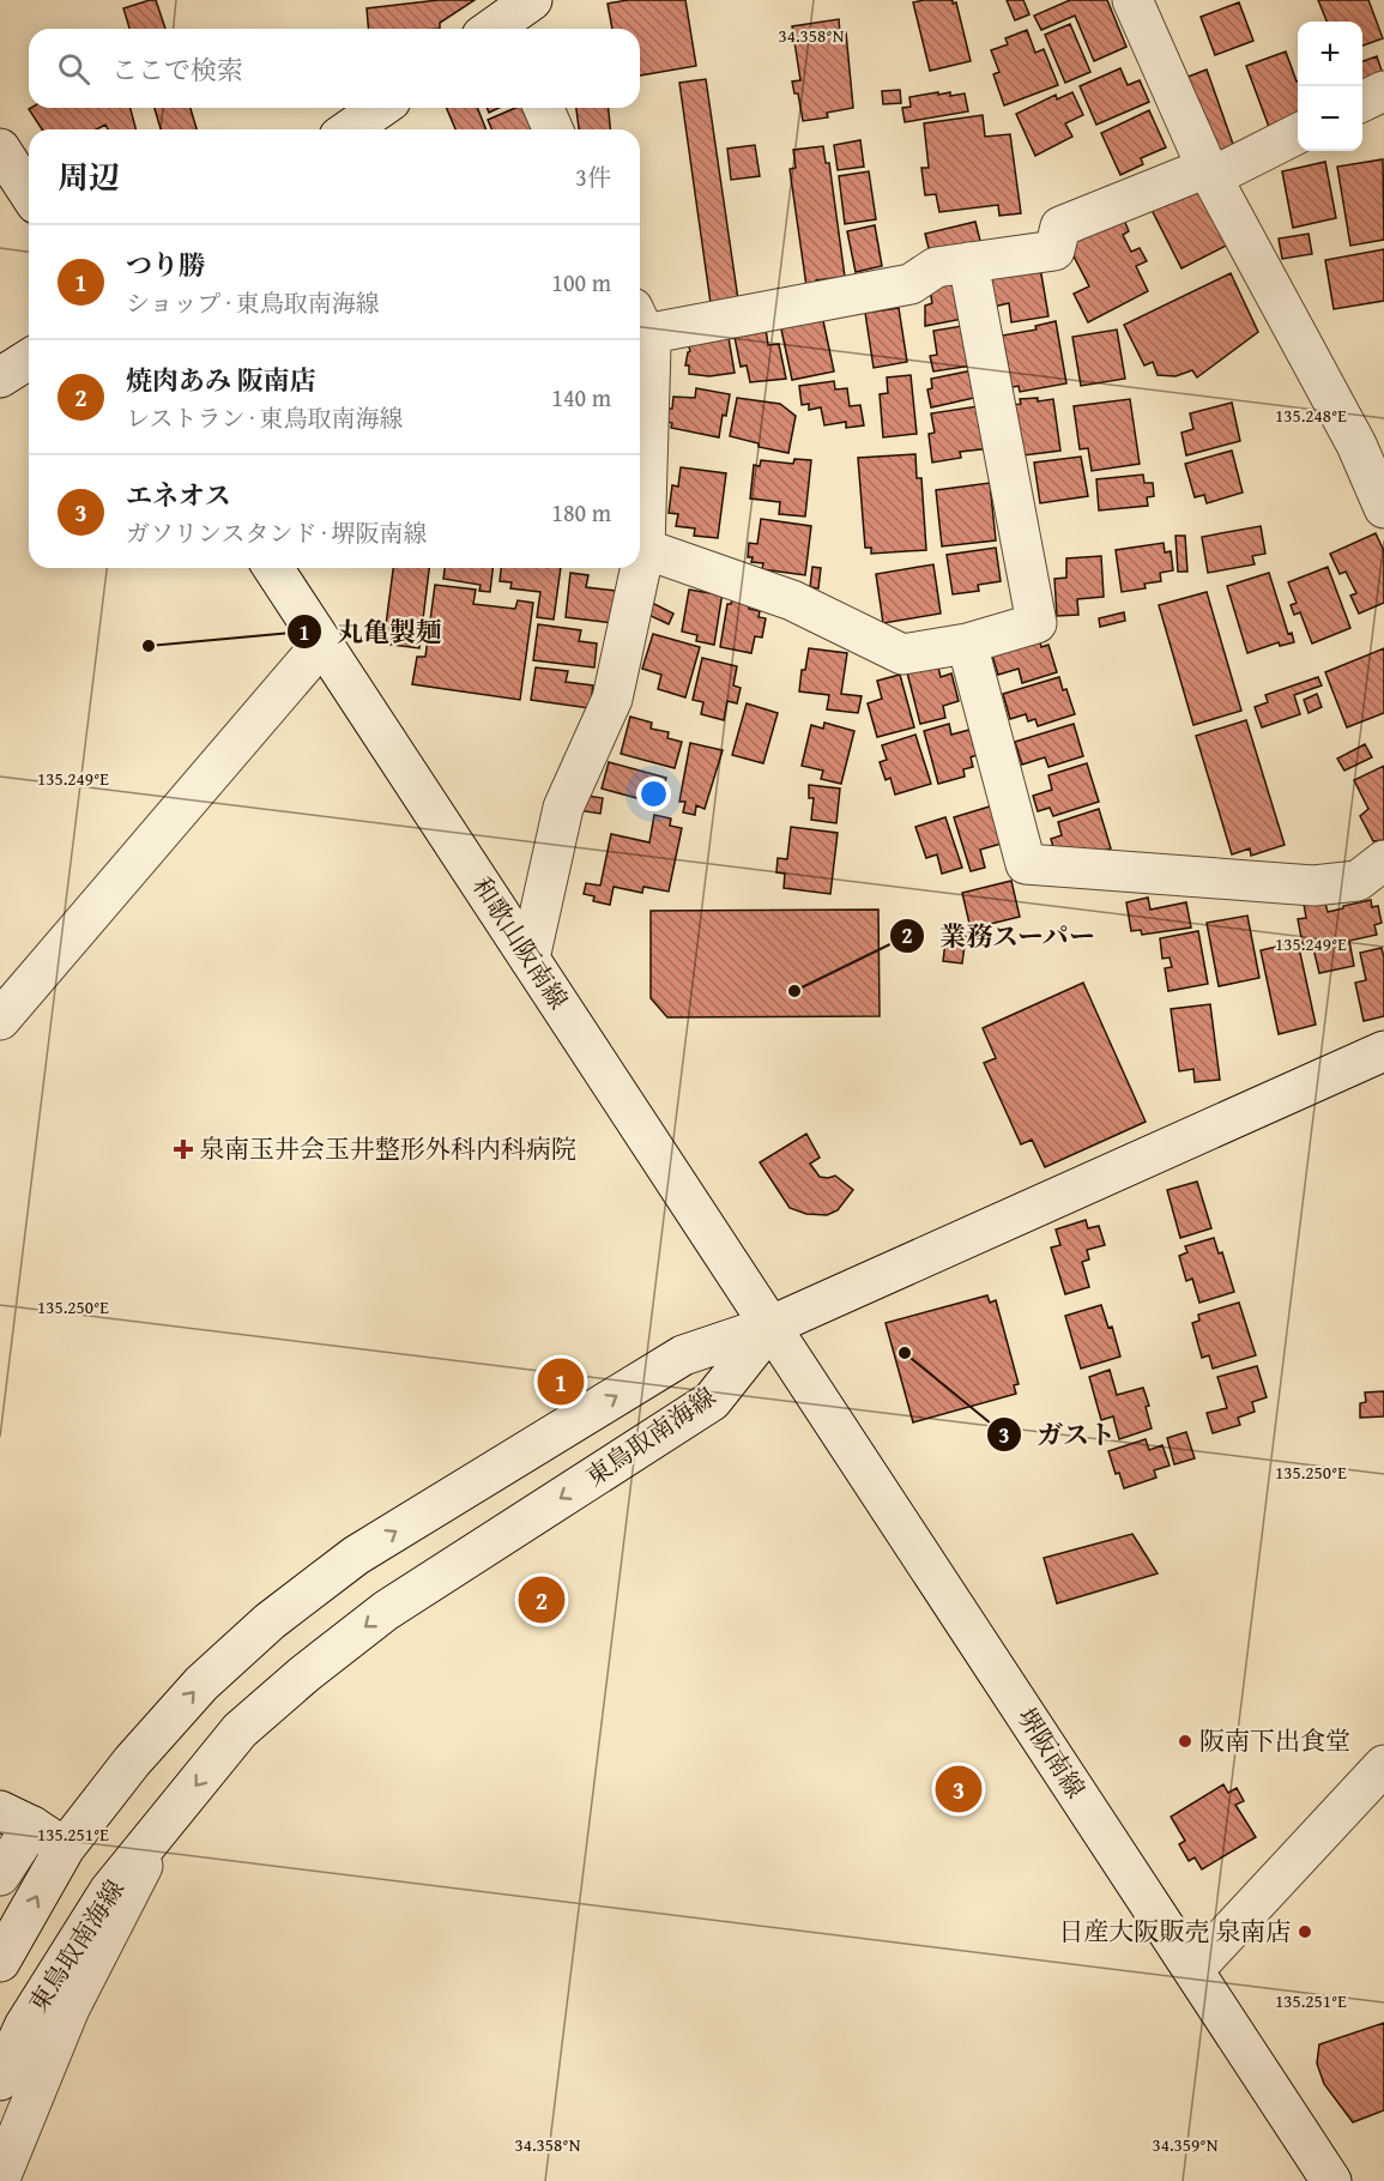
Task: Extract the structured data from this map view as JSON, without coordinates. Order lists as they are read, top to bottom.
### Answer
{
  "streets": {
    "street": ["和歌山阪南線", "東鳥取南海線", "堺阪南線"]
  },
  "crossings": [
    ["和歌山阪南線", "東鳥取南海線"],
    ["和歌山阪南線", "堺阪南線"],
    ["東鳥取南海線", "堺阪南線"]
  ],
  "places": {
    "other": [
      "丸亀製麺",
      "業務スーパー",
      "ガスト",
      "阪南下出食堂",
      "日産大阪販売 泉南店"
    ],
    "health": ["泉南玉井会玉井整形外科内科病院"]
  },
  "page": {
    "map_buttons": ["+", "−"],
    "search": "ここで検索",
    "heading": ["周辺", "3件"],
    "list": [
      {
        "mark": "1",
        "name": "つり勝",
        "note": "ショップ · 東鳥取南海線",
        "value": "100 m"
      },
      {
        "mark": "2",
        "name": "焼肉あみ 阪南店",
        "note": "レストラン · 東鳥取南海線",
        "value": "140 m"
      },
      {
        "mark": "3",
        "name": "エネオス",
        "note": "ガソリンスタンド · 堺阪南線",
        "value": "180 m"
      }
    ],
    "pins": ["1", "2", "3"]
  },
  "coordinates": [
    "34.358°N",
    "135.248°E",
    "135.249°E",
    "135.250°E",
    "135.251°E",
    "34.359°N"
  ]
}
